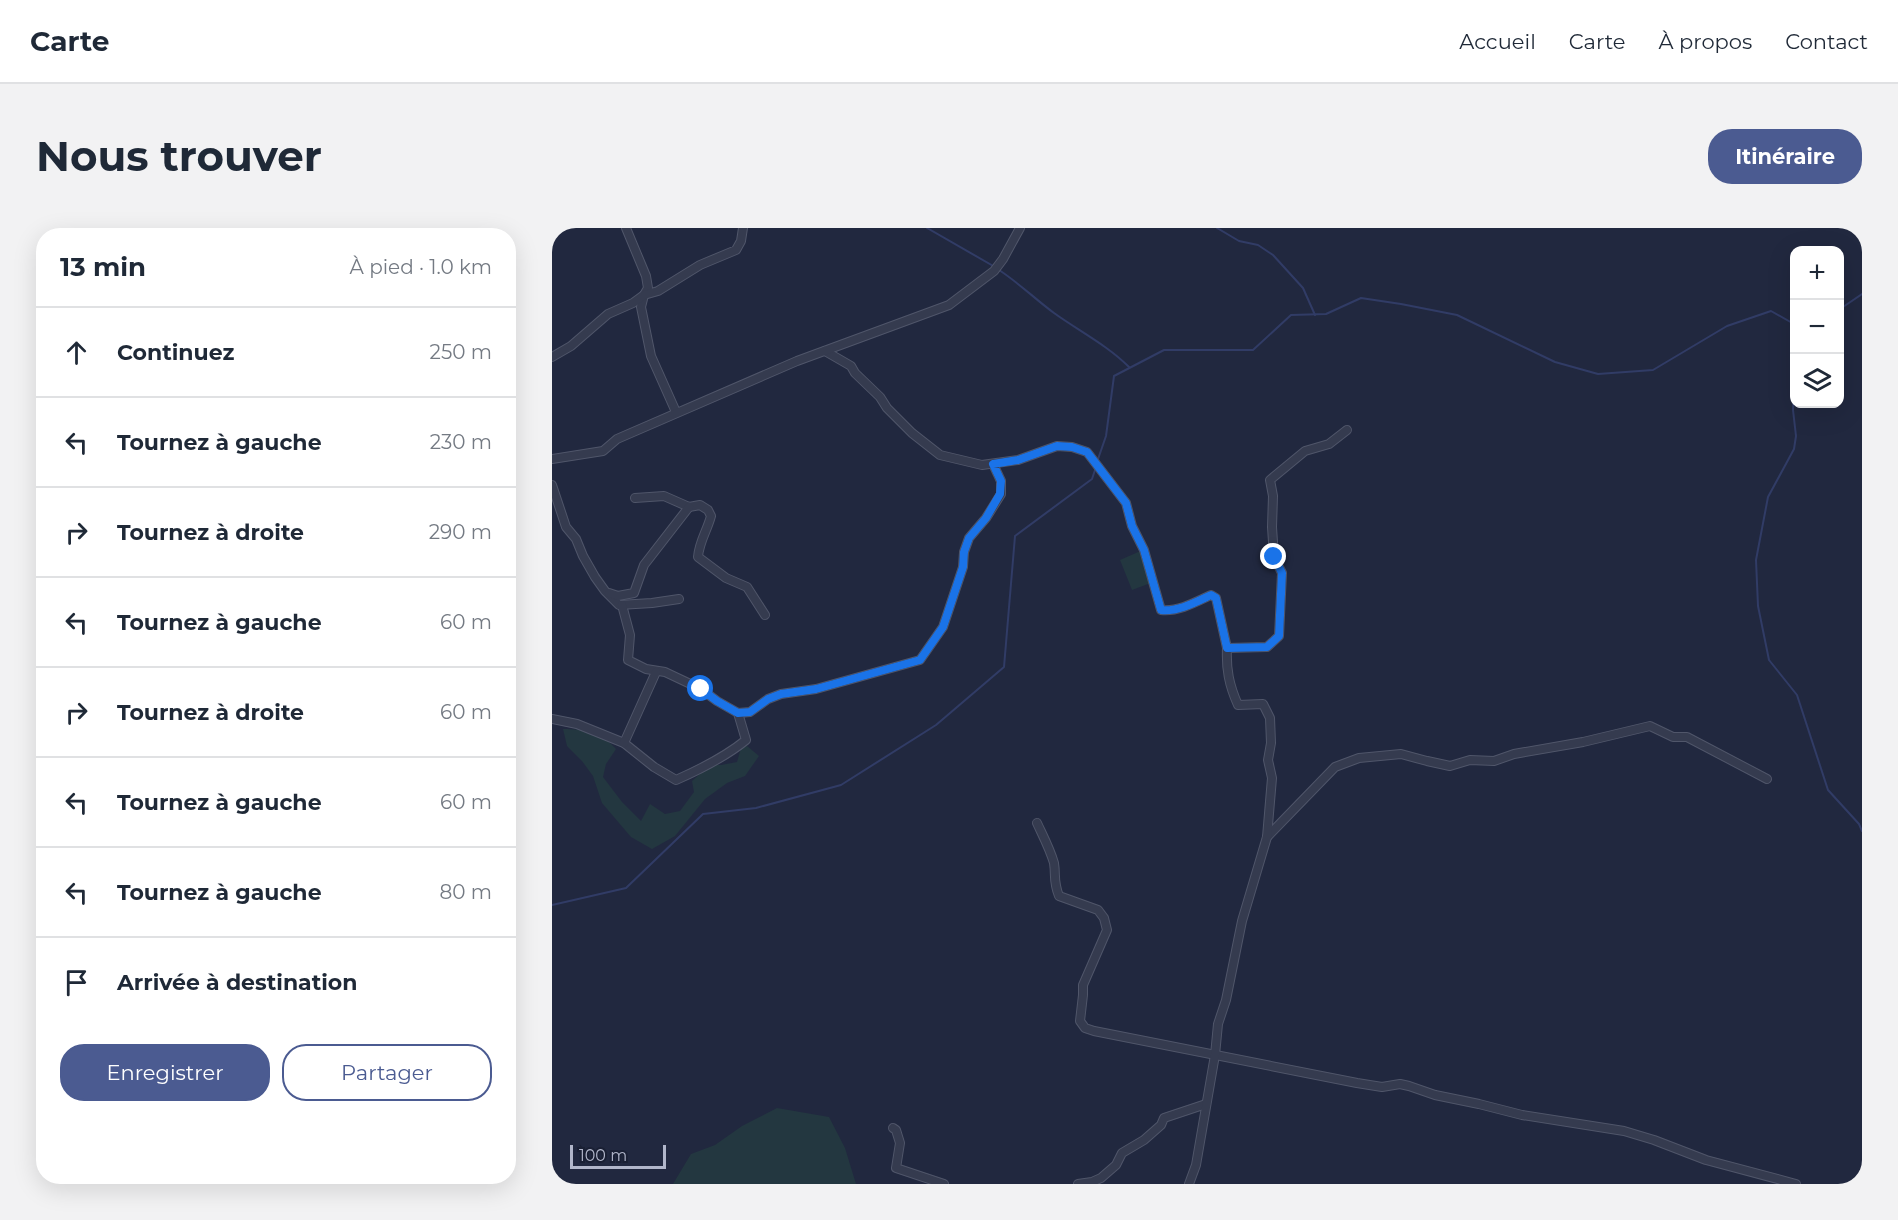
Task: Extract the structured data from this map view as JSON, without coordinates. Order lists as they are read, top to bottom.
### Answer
{
  "scale_bar": "100 m",
  "page": {
    "header": "Carte",
    "nav": [
      "Accueil",
      "Carte",
      "À propos",
      "Contact"
    ],
    "buttons": [
      "Itinéraire",
      ["Enregistrer", "Partager"]
    ],
    "title": "Nous trouver",
    "heading": ["13 min", "À pied · 1.0 km"],
    "map_buttons": ["+", "−"],
    "list": [
      ["Continuez", "250 m"],
      ["Tournez à gauche", "230 m"],
      ["Tournez à droite", "290 m"],
      ["Tournez à gauche", "60 m"],
      ["Tournez à droite", "60 m"],
      ["Tournez à gauche", "60 m"],
      ["Tournez à gauche", "80 m"],
      "Arrivée à destination"
    ],
    "scale": "100 m"
  }
}
